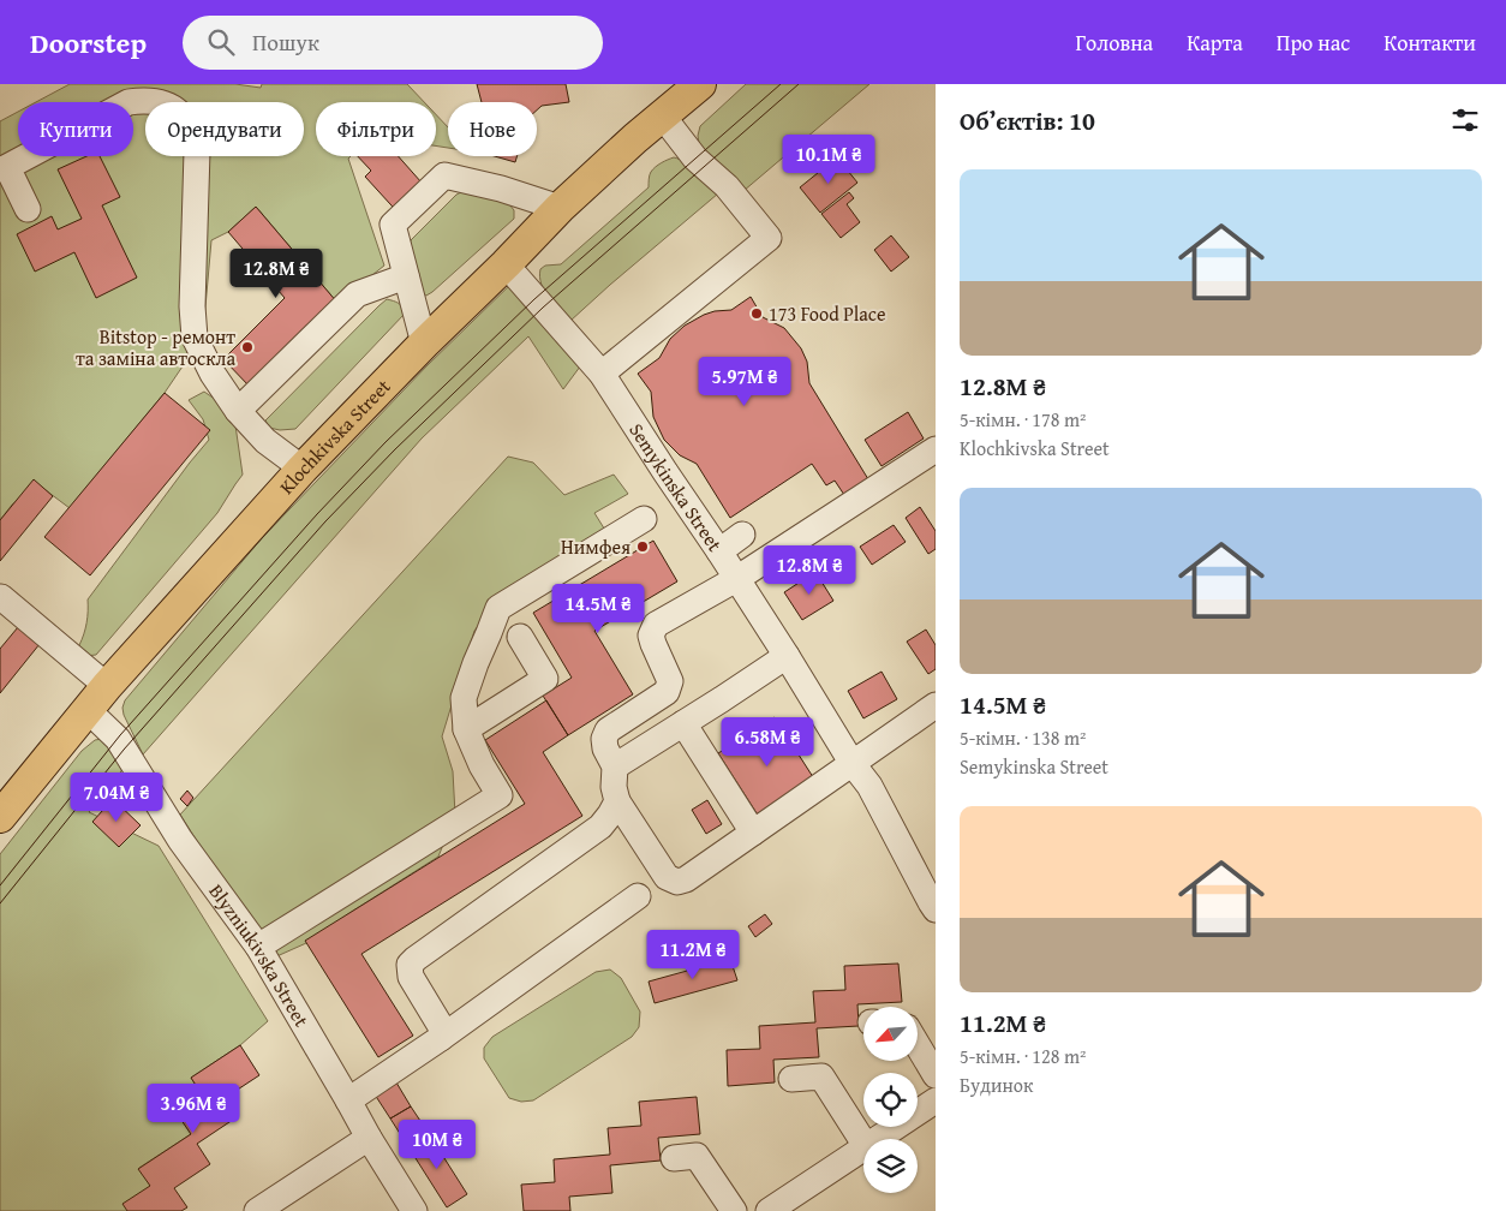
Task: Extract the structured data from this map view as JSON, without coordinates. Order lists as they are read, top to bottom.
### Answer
{
  "streets": {
    "main road": ["Klochkivska Street"],
    "street": ["Semykinska Street", "Blyzniukivska Street"]
  },
  "crossings": [
    ["Klochkivska Street", "Semykinska Street"],
    ["Klochkivska Street", "Blyzniukivska Street"]
  ],
  "places": ["173 Food Place", "Bitstop - ремонт та заміна автоскла", "Нимфея"],
  "north": "bottom left",
  "page": {
    "header": "Doorstep",
    "search": "Пошук",
    "nav": [
      "Головна",
      "Карта",
      "Про нас",
      "Контакти"
    ],
    "heading": "Об’єктів: 10",
    "chip": [
      "Купити",
      "Орендувати",
      "Фільтри",
      "Нове"
    ],
    "price": [
      "10.1M ₴",
      "12.8M ₴",
      "5.97M ₴",
      "12.8M ₴",
      "14.5M ₴",
      "6.58M ₴",
      "7.04M ₴",
      "11.2M ₴",
      "3.96M ₴",
      "10M ₴"
    ],
    "list": [
      {
        "name": "12.8M ₴",
        "note": "5-кімн. · 178 m² · Klochkivska Street"
      },
      {
        "name": "14.5M ₴",
        "note": "5-кімн. · 138 m² · Semykinska Street"
      },
      {
        "name": "11.2M ₴",
        "note": "5-кімн. · 128 m² · Будинок"
      }
    ]
  }
}
